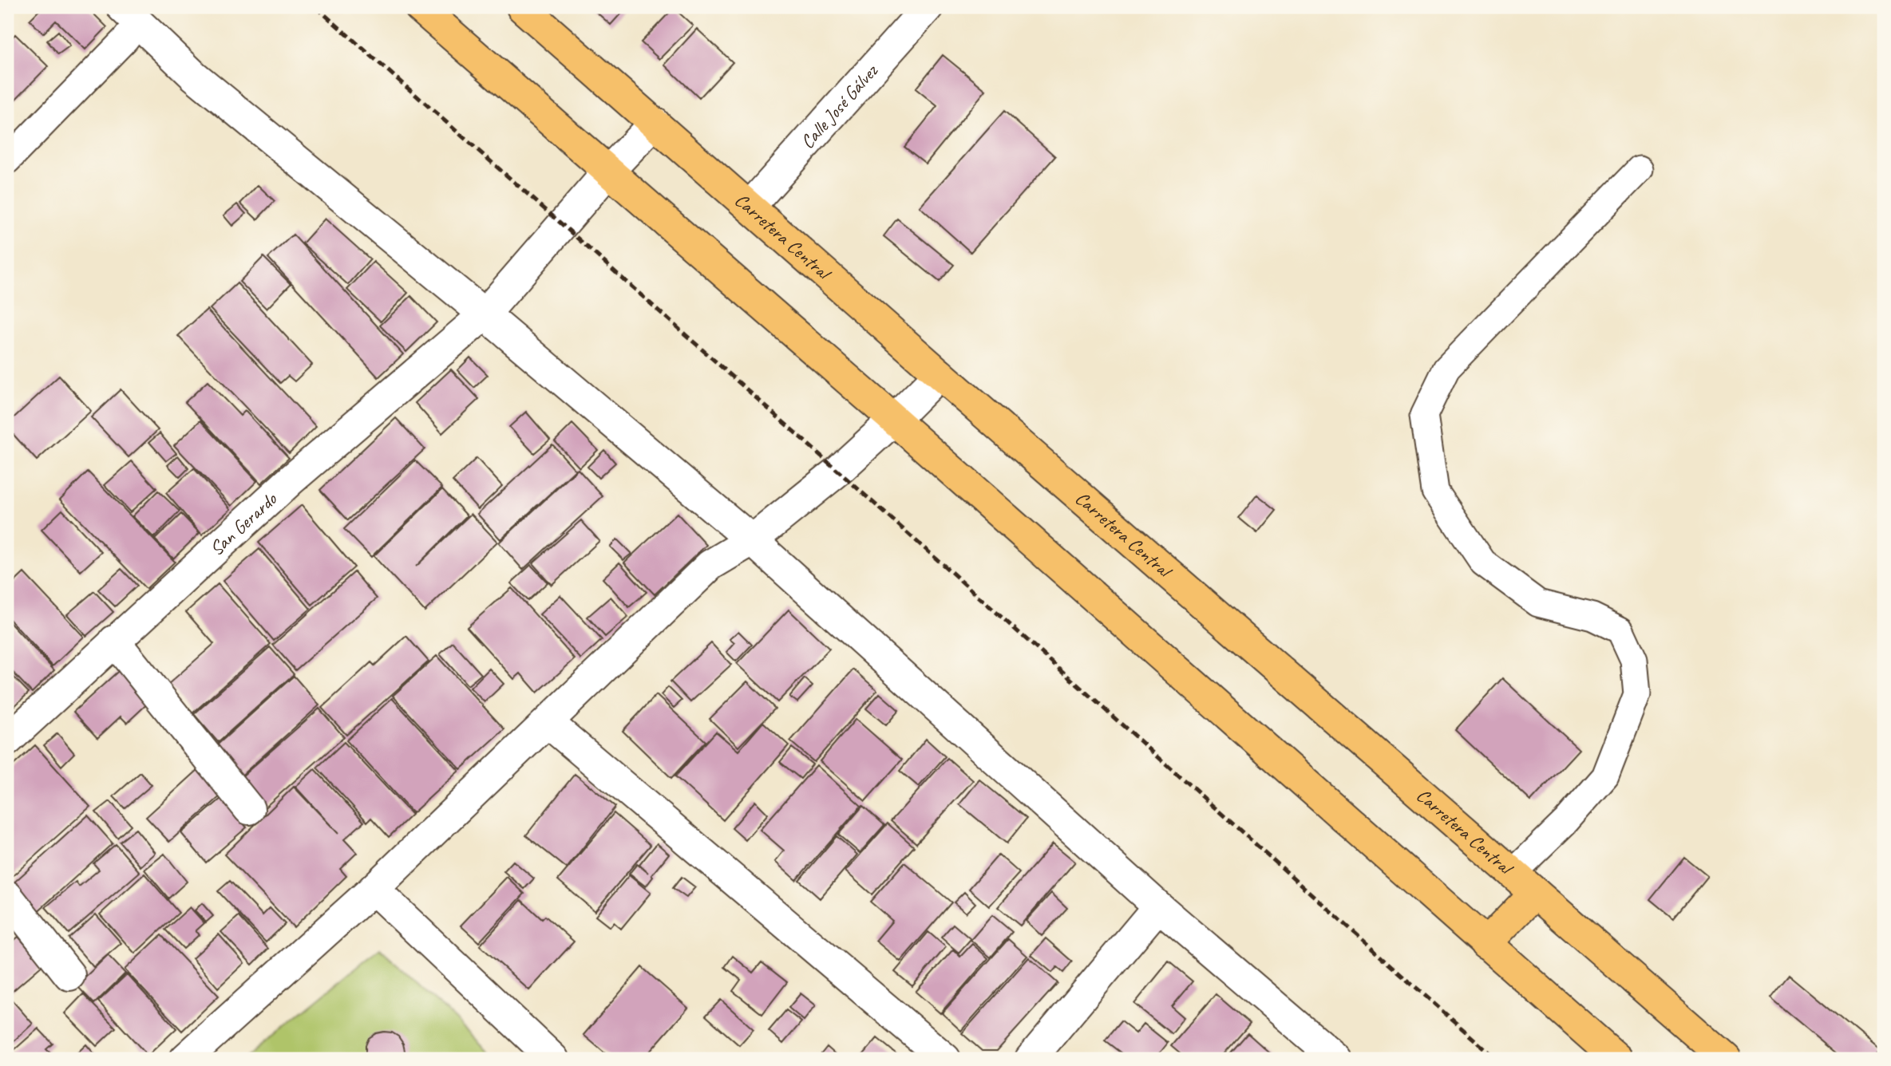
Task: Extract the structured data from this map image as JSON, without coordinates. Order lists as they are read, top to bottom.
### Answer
{
  "streets": {
    "highway": ["Carretera Central"],
    "street": ["Calle José Gálvez", "San Gerardo"]
  },
  "crossings": [
    ["Calle José Gálvez", "Carretera Central"],
    ["Carretera Central", "San Gerardo"]
  ]
}
